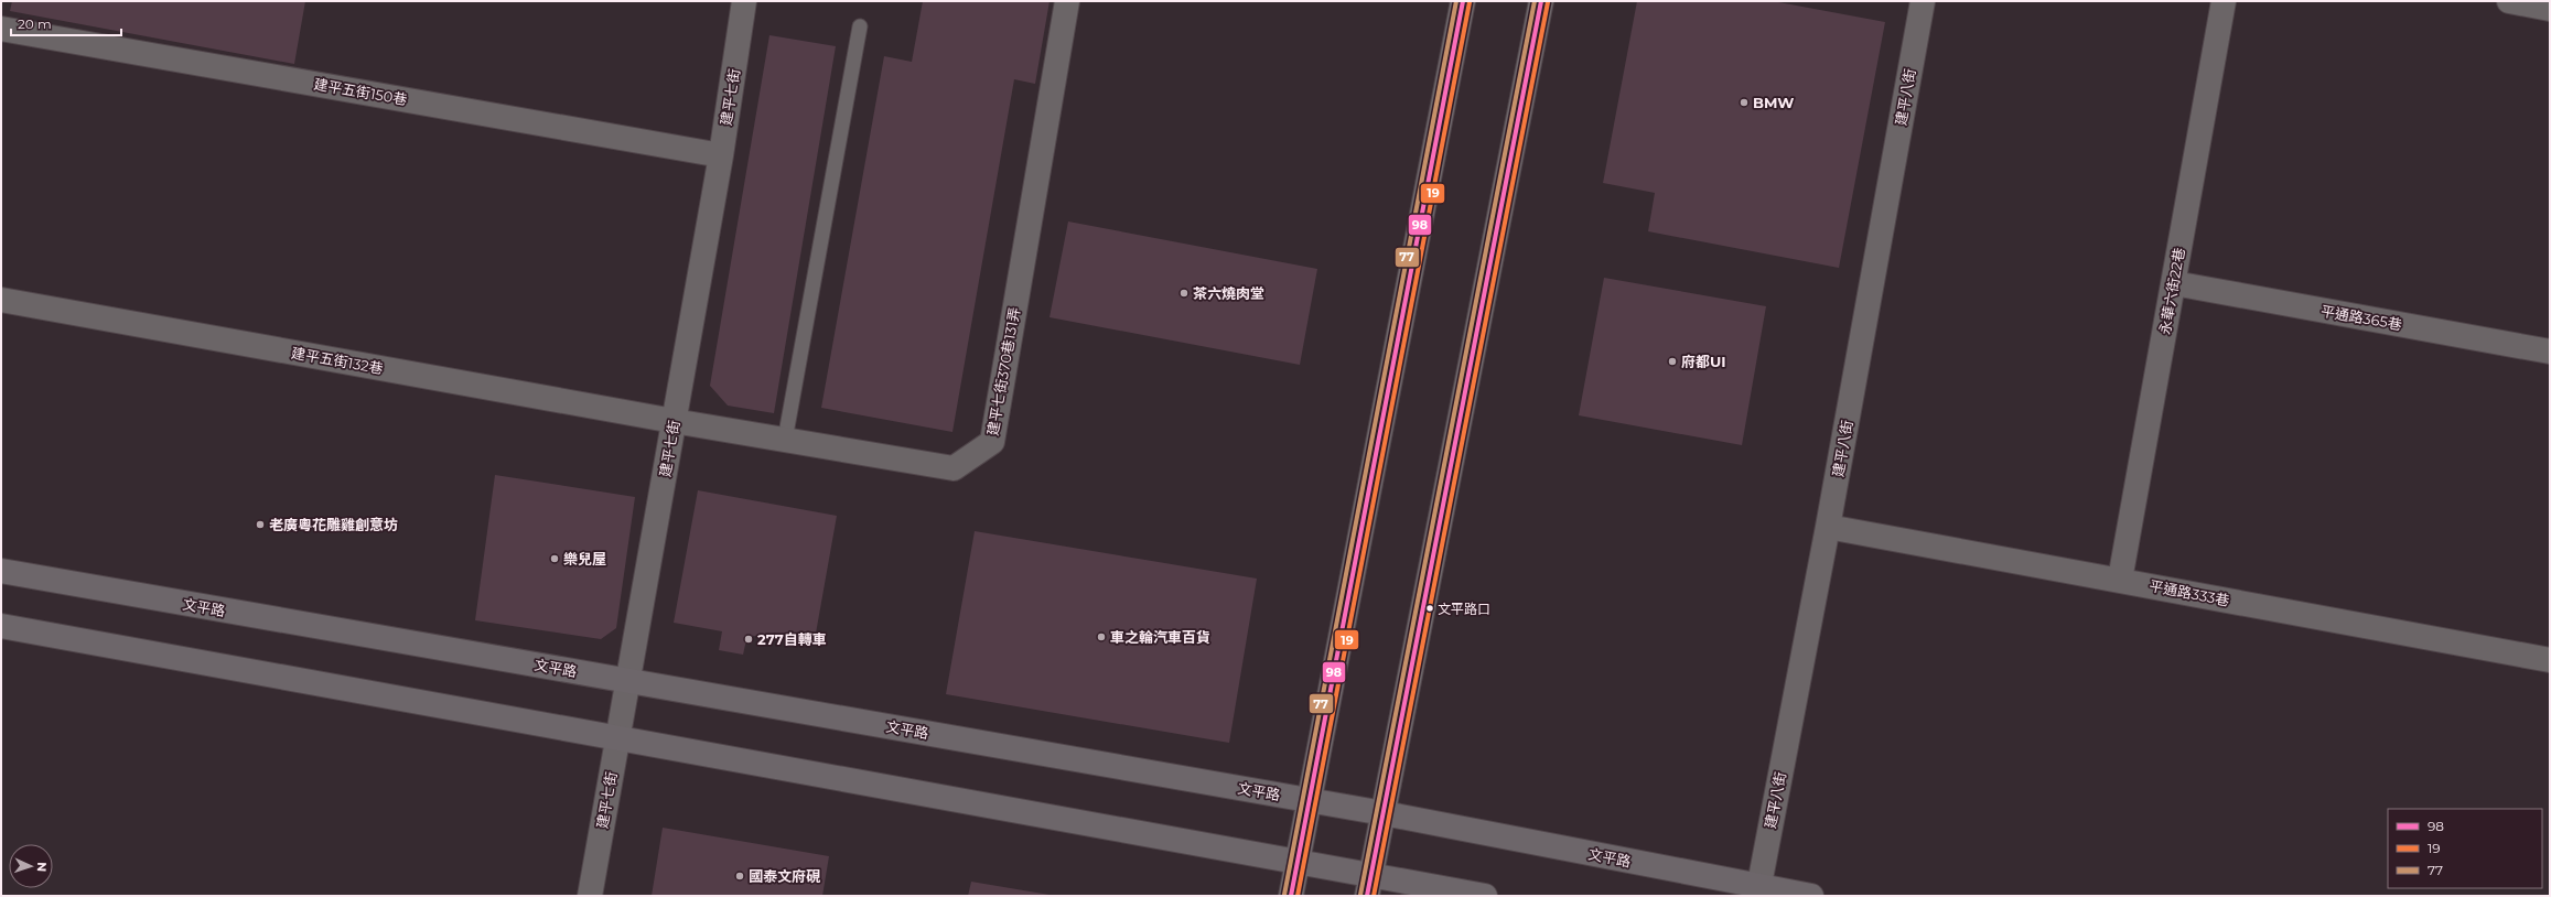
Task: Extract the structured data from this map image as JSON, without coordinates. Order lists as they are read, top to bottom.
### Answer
{
  "streets": {
    "street": [
      "建平五街150巷",
      "建平七街",
      "建平八街",
      "永華六街22巷",
      "平通路365巷",
      "建平五街132巷",
      "建平七街370巷131弄",
      "平通路333巷",
      "文平路"
    ]
  },
  "crossings": [
    ["建平五街150巷", "建平七街"],
    ["建平七街", "建平五街132巷"],
    ["建平七街", "建平七街370巷131弄"],
    ["建平七街", "文平路"],
    ["建平八街", "平通路333巷"],
    ["建平八街", "文平路"],
    ["永華六街22巷", "平通路365巷"],
    ["永華六街22巷", "平通路333巷"],
    ["建平五街132巷", "建平七街370巷131弄"]
  ],
  "places": [
    "BMW",
    "茶六燒肉堂",
    "府都UI",
    "老廣粵花雕雞創意坊",
    "樂兒屋",
    "文平路口",
    "車之輪汽車百貨",
    "277自轉車",
    "國泰文府硯"
  ],
  "lines": ["transit line 98", "transit line 77", "transit line 19"],
  "legend": ["98", "19", "77"],
  "scale_bar": "20 m",
  "north": "right"
}
